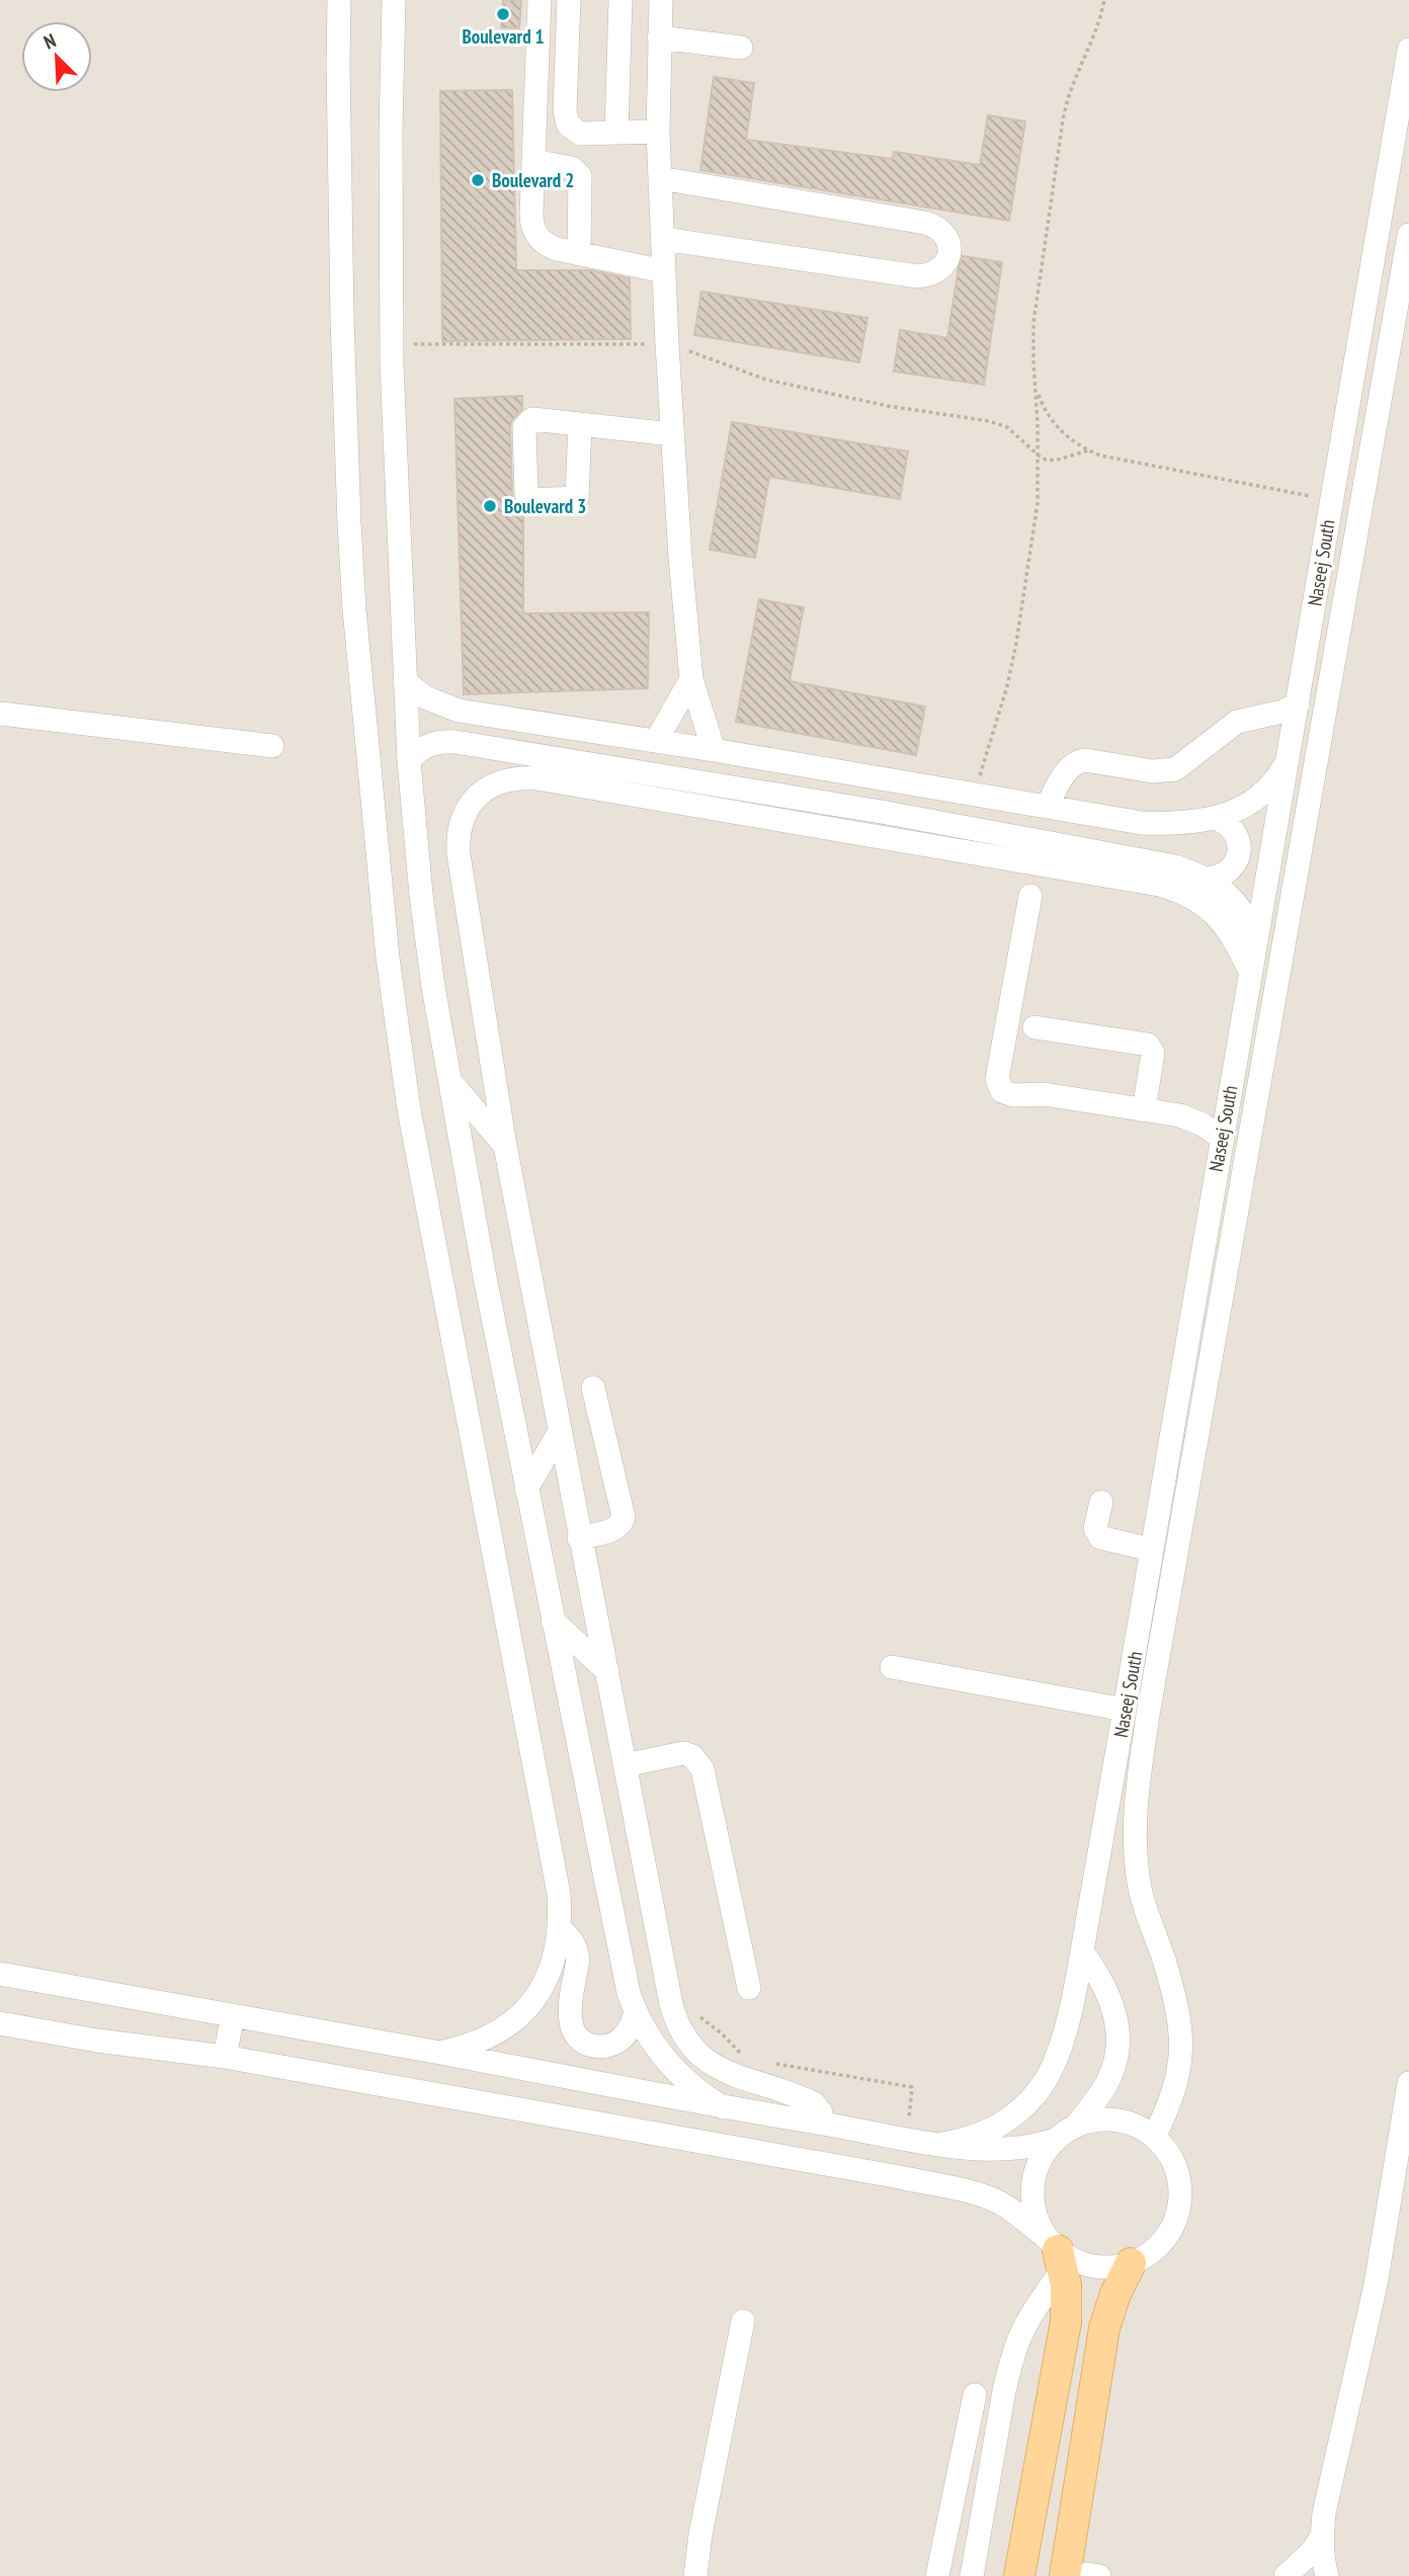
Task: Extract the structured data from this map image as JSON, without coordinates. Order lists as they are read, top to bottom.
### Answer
{
  "streets": {
    "street": ["Naseej South"]
  },
  "places": ["Boulevard 1", "Boulevard 2", "Boulevard 3"],
  "north": "top left"
}
